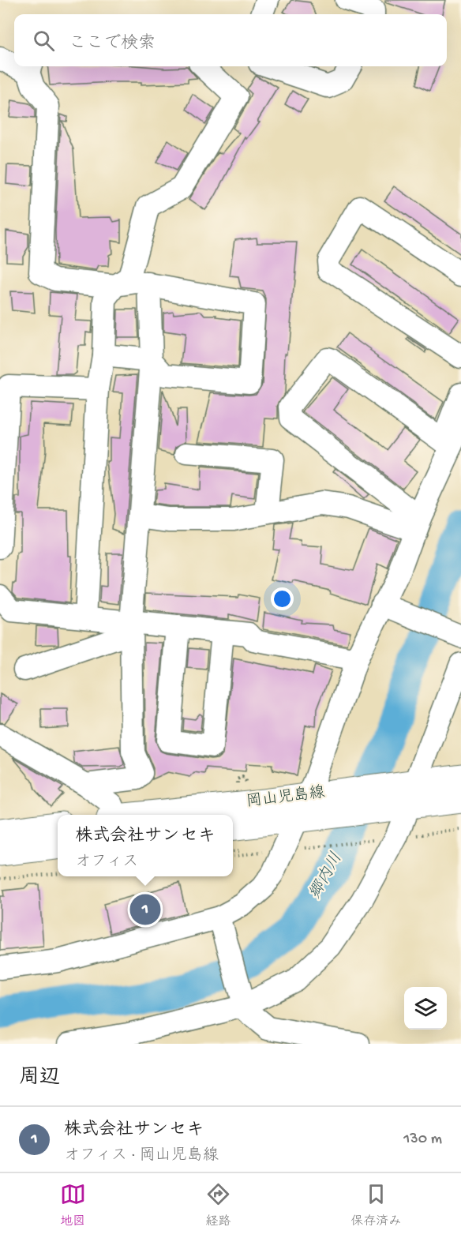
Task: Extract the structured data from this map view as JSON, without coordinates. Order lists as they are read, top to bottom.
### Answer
{
  "streets": {
    "main road": ["岡山児島線"]
  },
  "water": ["郷内川"],
  "page": {
    "search": "ここで検索",
    "popup": ["株式会社サンセキ", "オフィス"],
    "pins": "1",
    "heading": "周辺",
    "list": [
      {
        "mark": "1",
        "name": "株式会社サンセキ",
        "note": "オフィス · 岡山児島線",
        "value": "130 m"
      }
    ],
    "nav": ["地図", "経路", "保存済み"]
  }
}
